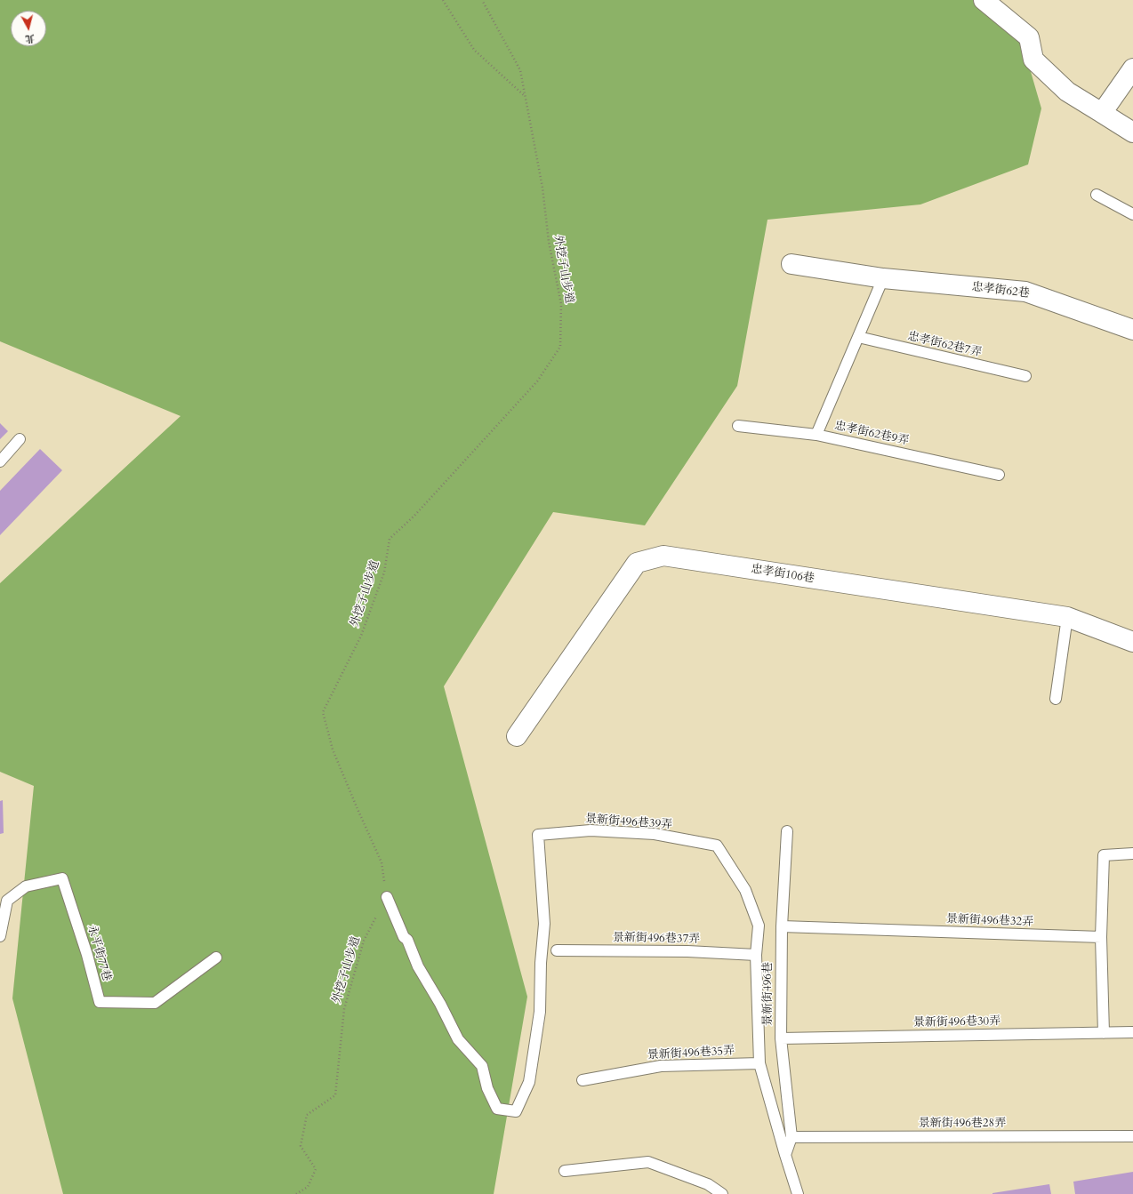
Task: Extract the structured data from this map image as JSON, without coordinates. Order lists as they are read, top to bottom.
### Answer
{
  "streets": {
    "street": ["忠孝街62巷", "忠孝街106巷"],
    "lane": [
      "忠孝街62巷7弄",
      "忠孝街62巷9弄",
      "景新街496巷39弄",
      "景新街496巷32弄",
      "景新街496巷37弄",
      "永平街77巷",
      "景新街496巷",
      "景新街496巷30弄",
      "景新街496巷35弄",
      "景新街496巷28弄"
    ],
    "path": ["外挖子山步道"]
  },
  "crossings": [
    ["外挖子山步道", "景新街496巷39弄"],
    ["景新街496巷39弄", "景新街496巷"],
    ["景新街496巷32弄", "景新街496巷"],
    ["景新街496巷37弄", "景新街496巷"],
    ["景新街496巷", "景新街496巷30弄"],
    ["景新街496巷", "景新街496巷35弄"],
    ["景新街496巷", "景新街496巷28弄"]
  ],
  "north": "bottom"
}
